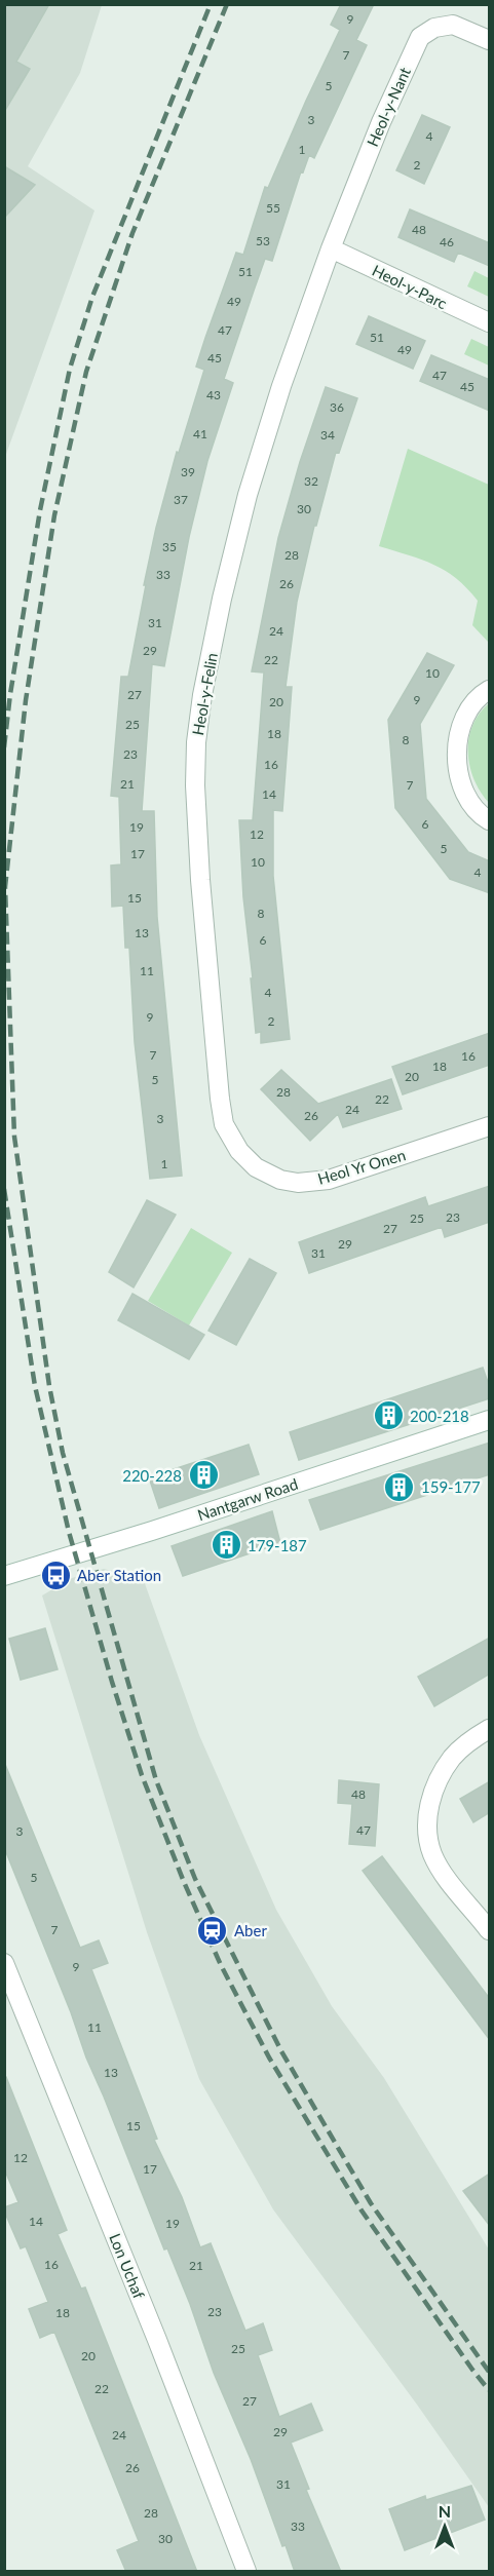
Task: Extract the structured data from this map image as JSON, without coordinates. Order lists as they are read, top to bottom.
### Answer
{
  "streets": {
    "street": [
      "Heol-y-Nant",
      "Heol-y-Parc",
      "Heol-y-Felin",
      "Heol Yr Onen",
      "Nantgarw Road",
      "Lon Uchaf"
    ]
  },
  "crossings": [
    ["Heol-y-Nant", "Heol-y-Parc"],
    ["Heol-y-Nant", "Heol-y-Felin"],
    ["Heol-y-Parc", "Heol-y-Felin"],
    ["Heol-y-Felin", "Heol Yr Onen"]
  ],
  "places": {
    "building": [
      "200-218",
      "220-228",
      "159-177",
      "179-187"
    ],
    "bus stop": ["Aber Station"],
    "station": ["Aber"]
  },
  "house_numbers": [
    "9",
    "7",
    "5",
    "3",
    "4",
    "1",
    "2",
    "55",
    "48",
    "53",
    "46",
    "51",
    "49",
    "47",
    "51",
    "49",
    "45",
    "47",
    "45",
    "43",
    "36",
    "41",
    "34",
    "39",
    "32",
    "37",
    "30",
    "35",
    "28",
    "33",
    "26",
    "31",
    "24",
    "29",
    "22",
    "10",
    "27",
    "9",
    "20",
    "25",
    "18",
    "8",
    "23",
    "16",
    "21",
    "7",
    "14",
    "6",
    "19",
    "12",
    "5",
    "17",
    "10",
    "4",
    "15",
    "8",
    "13",
    "6",
    "11",
    "4",
    "9",
    "2",
    "7",
    "16",
    "18",
    "20",
    "5",
    "28",
    "22",
    "24",
    "26",
    "3",
    "1",
    "23",
    "25",
    "27",
    "29",
    "31",
    "48",
    "47",
    "3",
    "5",
    "7",
    "9",
    "11",
    "13",
    "15",
    "12",
    "17",
    "14",
    "19",
    "16",
    "21",
    "23",
    "18",
    "25",
    "20",
    "22",
    "27",
    "29",
    "24",
    "26",
    "31",
    "28",
    "33",
    "30"
  ],
  "north": "top"
}
